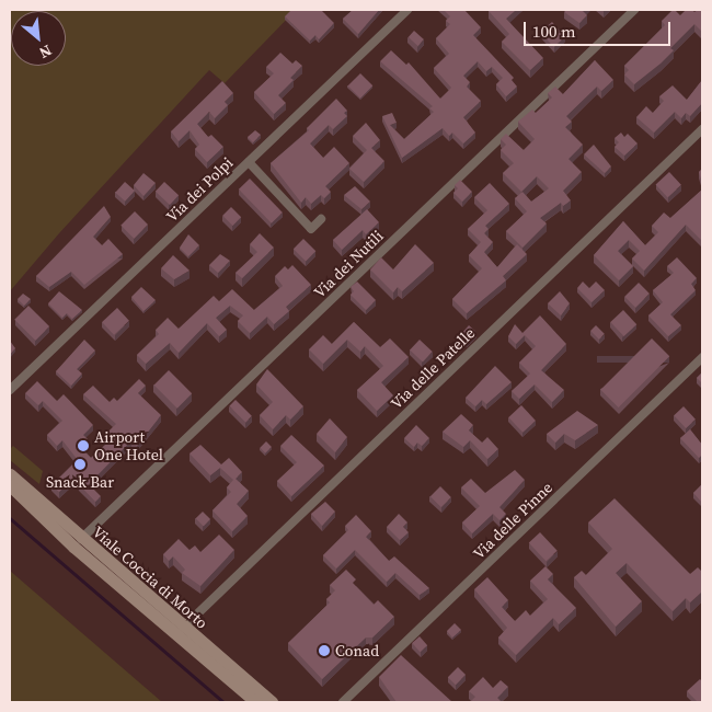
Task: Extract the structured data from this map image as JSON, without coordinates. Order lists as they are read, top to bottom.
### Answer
{
  "streets": {
    "street": [
      "Via dei Polpi",
      "Via dei Nutili",
      "Via delle Patelle",
      "Via delle Pinne",
      "Viale Coccia di Morto"
    ]
  },
  "crossings": [
    ["Via dei Nutili", "Viale Coccia di Morto"],
    ["Via delle Patelle", "Viale Coccia di Morto"]
  ],
  "places": ["Airport One Hotel", "Snack Bar", "Conad"],
  "scale_bar": "100 m",
  "north": "bottom right"
}
